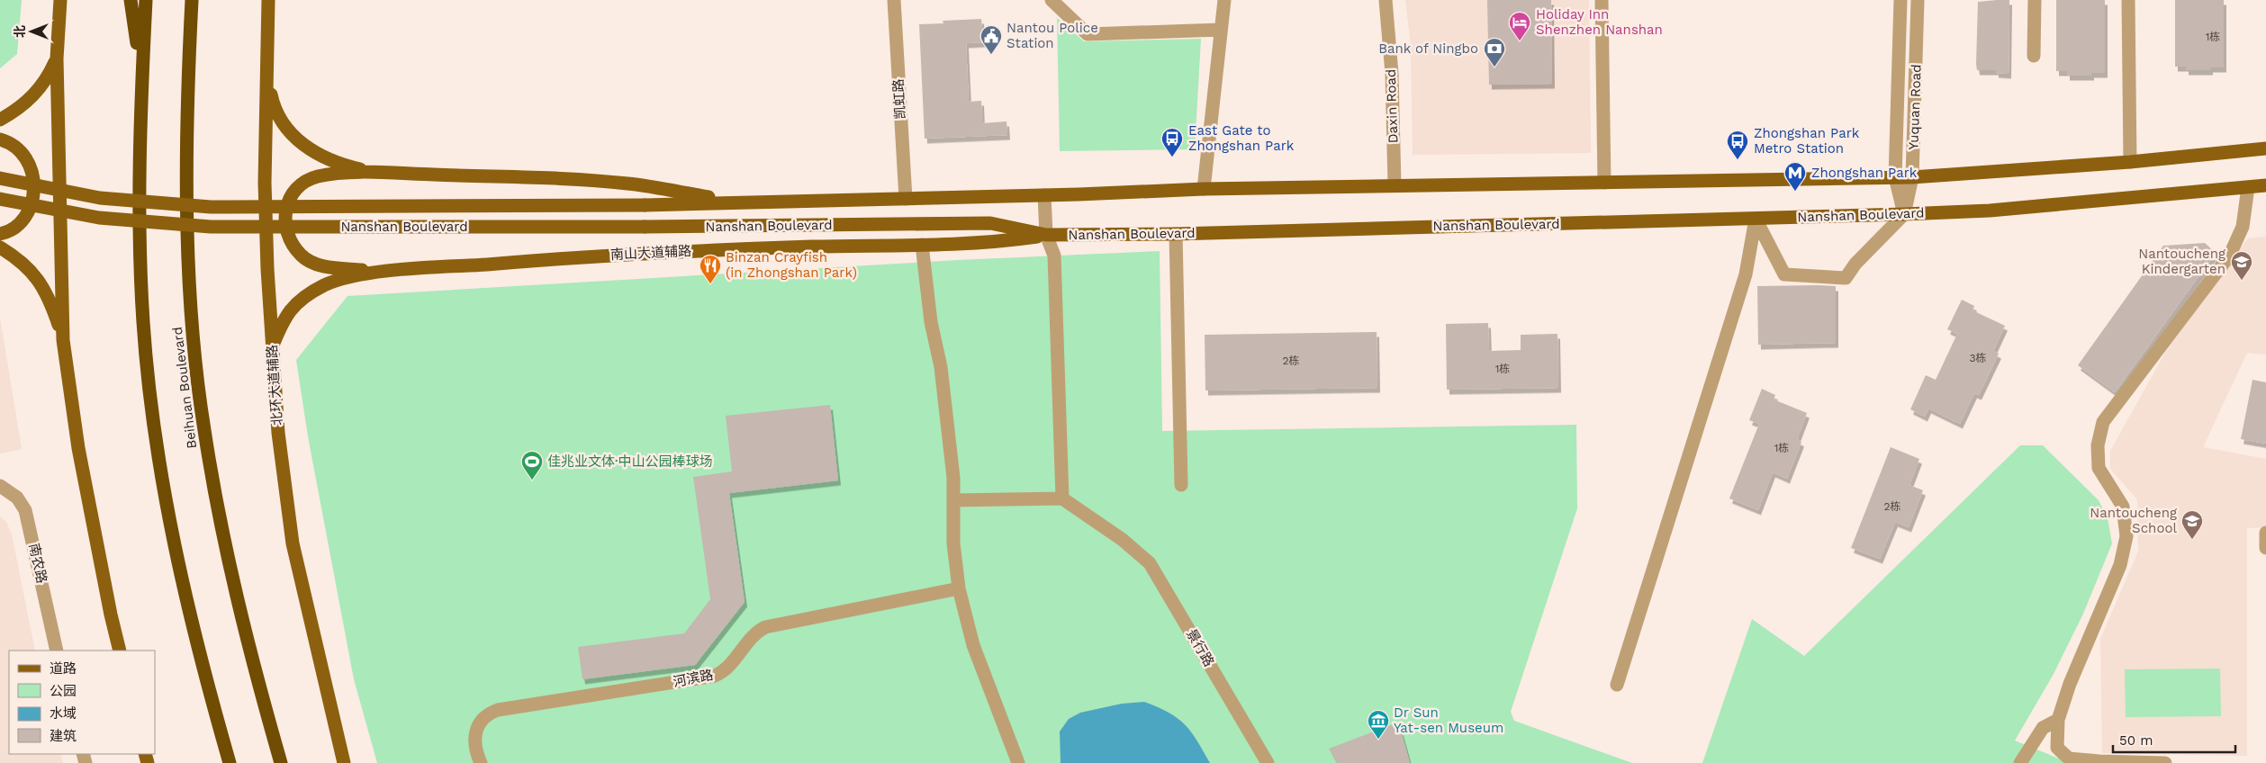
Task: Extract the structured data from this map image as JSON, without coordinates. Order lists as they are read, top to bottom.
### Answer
{
  "streets": {
    "highway": ["Beihuan Boulevard"],
    "main road": ["Nanshan Boulevard", "南山大道辅路", "北环大道辅路"],
    "street": [
      "凯虹路",
      "Daxin Road",
      "Yuquan Road",
      "南农路",
      "景行路",
      "河滨路"
    ]
  },
  "crossings": [
    ["凯虹路", "Nanshan Boulevard"],
    ["Daxin Road", "Nanshan Boulevard"],
    ["Yuquan Road", "Nanshan Boulevard"],
    ["Nanshan Boulevard", "南山大道辅路"]
  ],
  "places": {
    "hotel": ["Holiday Inn Shenzhen Nanshan"],
    "public building": ["Nantou Police Station"],
    "bank": ["Bank of Ningbo"],
    "bus stop": ["East Gate to Zhongshan Park", "Zhongshan Park Metro Station"],
    "metro station": ["Zhongshan Park"],
    "school or university": ["Nantoucheng Kindergarten", "Nantoucheng School"],
    "restaurant": ["Binzan Crayfish (in Zhongshan Park)"],
    "sports": ["佳兆业文体·中山公园棒球场"],
    "museum": ["Dr Sun Yat-sen Museum"]
  },
  "house_numbers": [
    "1栋",
    "3栋",
    "2栋",
    "1栋",
    "1栋",
    "2栋"
  ],
  "legend": [
    "道路",
    "公园",
    "水域",
    "建筑"
  ],
  "scale_bar": "50 m",
  "north": "left"
}
